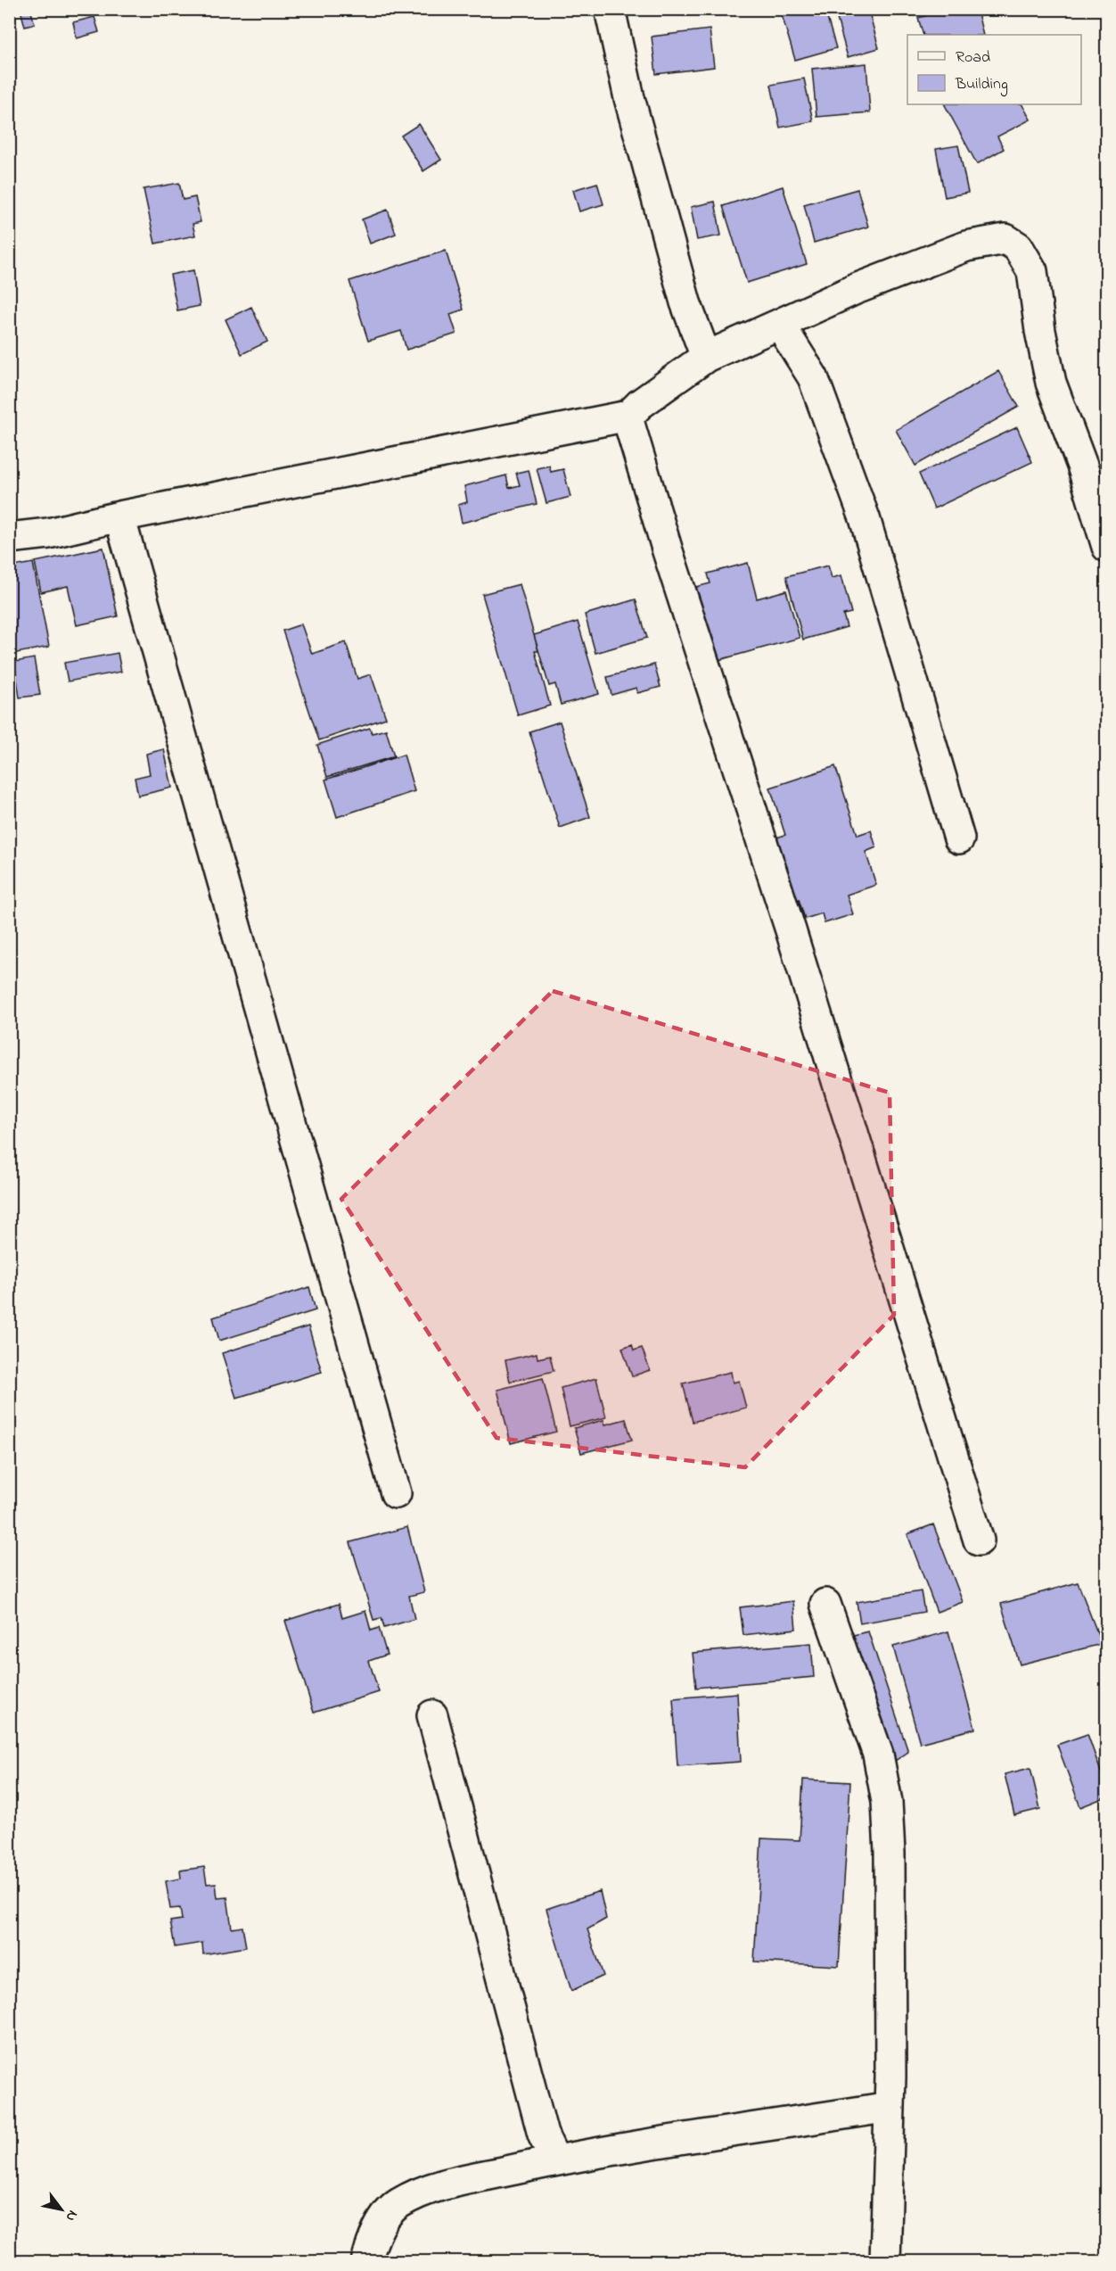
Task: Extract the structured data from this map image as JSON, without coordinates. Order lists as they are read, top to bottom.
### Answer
{
  "legend": ["Road", "Building"],
  "north": "bottom right"
}
